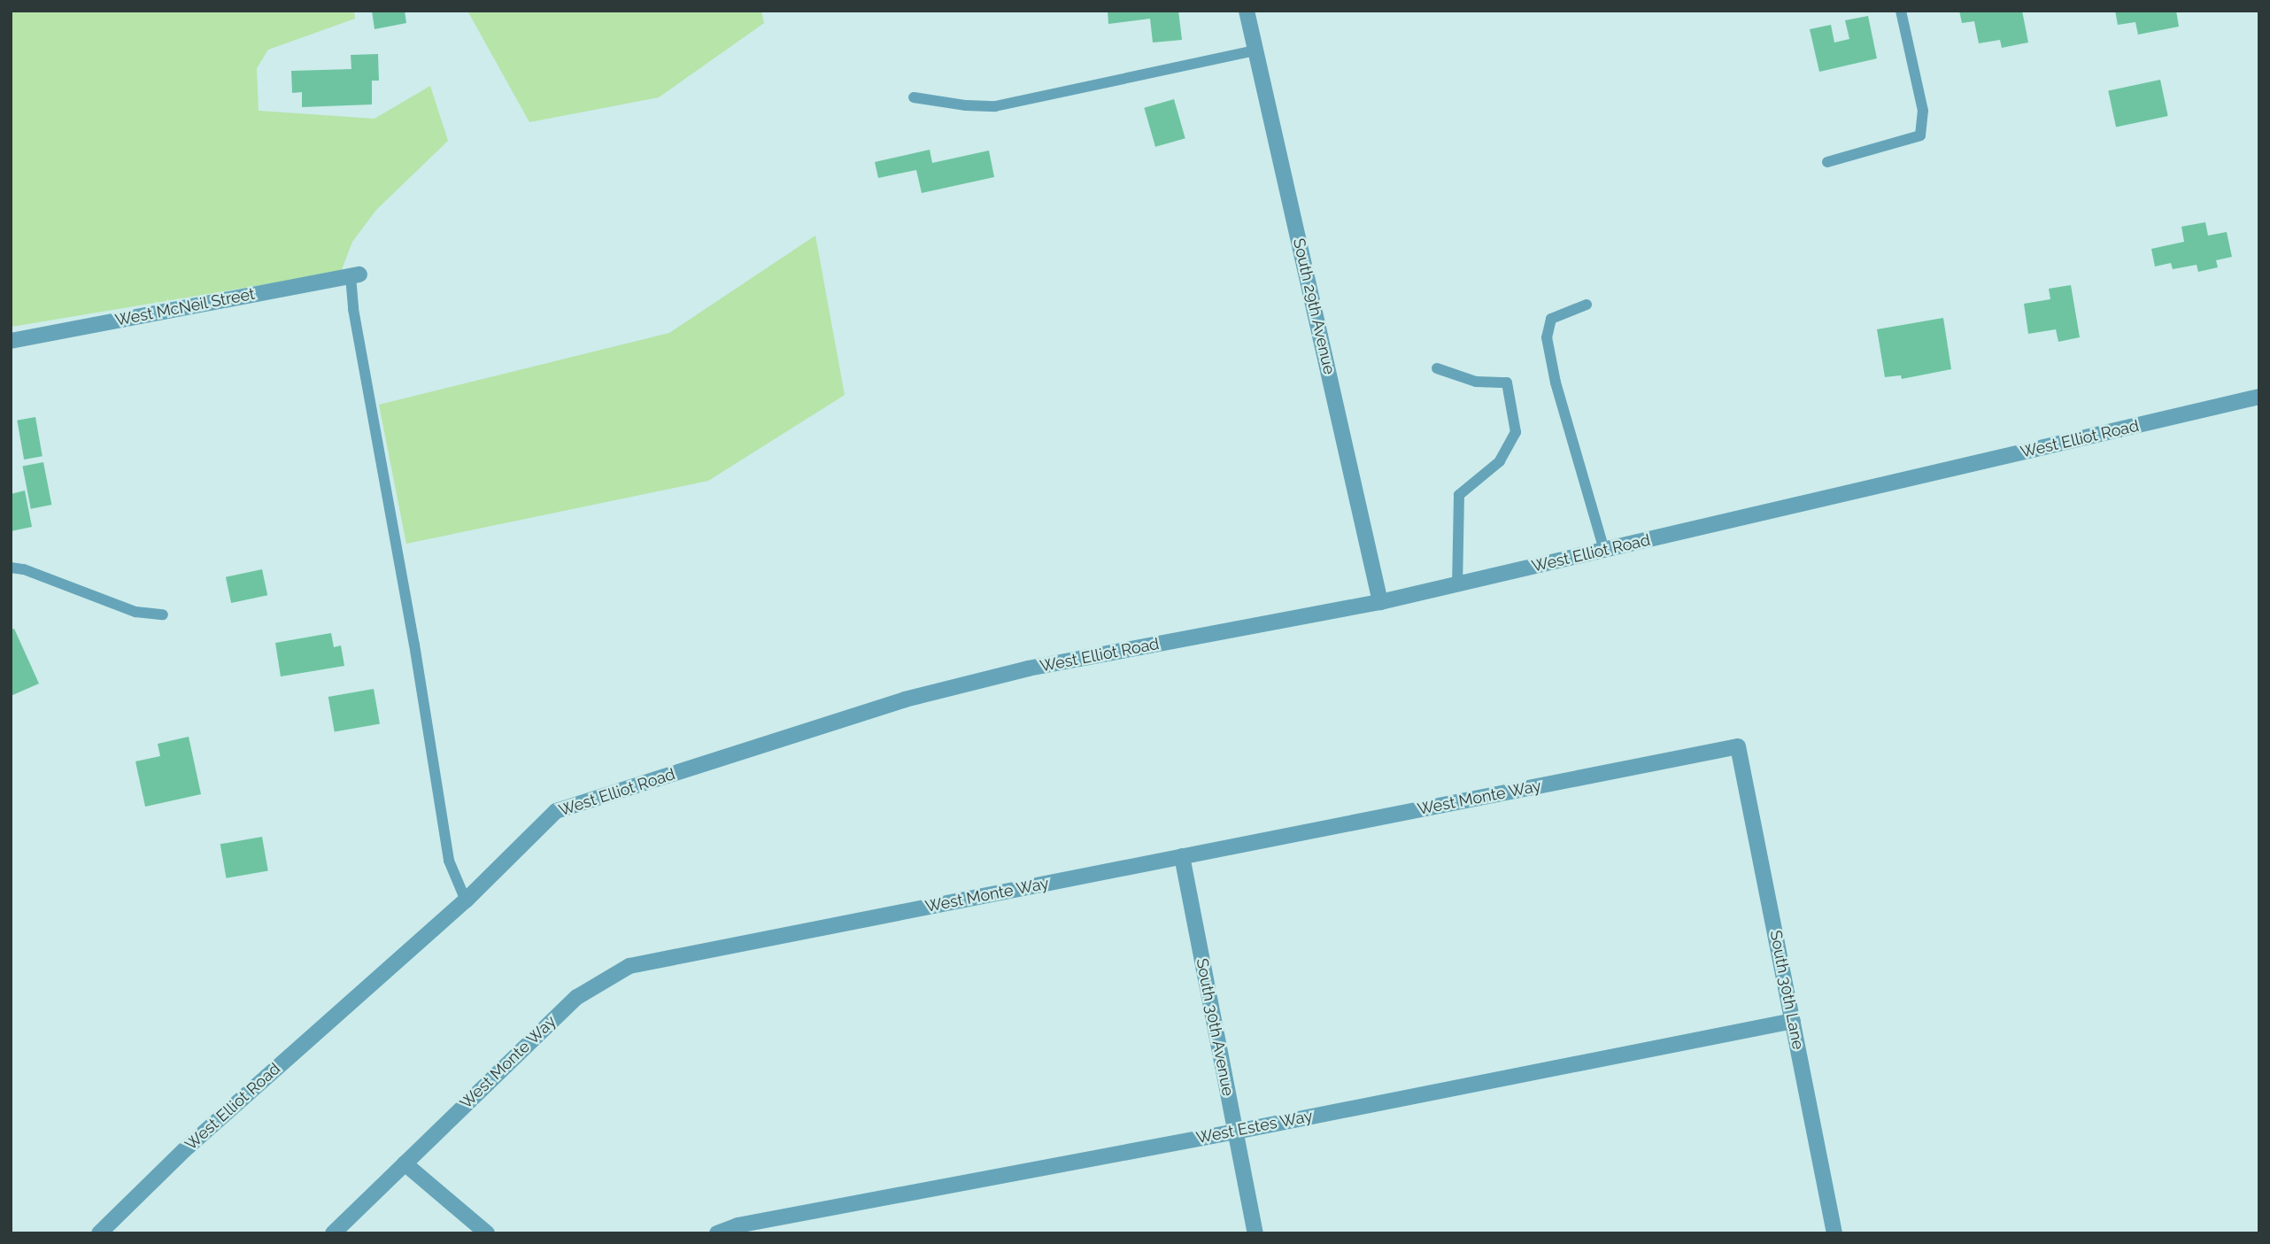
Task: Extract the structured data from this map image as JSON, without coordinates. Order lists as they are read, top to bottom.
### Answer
{
  "streets": {
    "street": [
      "South 29th Avenue",
      "West McNeil Street",
      "West Elliot Road",
      "West Monte Way",
      "South 30th Lane",
      "South 30th Avenue",
      "West Estes Way"
    ]
  },
  "crossings": [
    ["South 29th Avenue", "West Elliot Road"],
    ["West Monte Way", "South 30th Lane"],
    ["West Monte Way", "South 30th Avenue"],
    ["South 30th Lane", "West Estes Way"],
    ["South 30th Avenue", "West Estes Way"]
  ]
}
